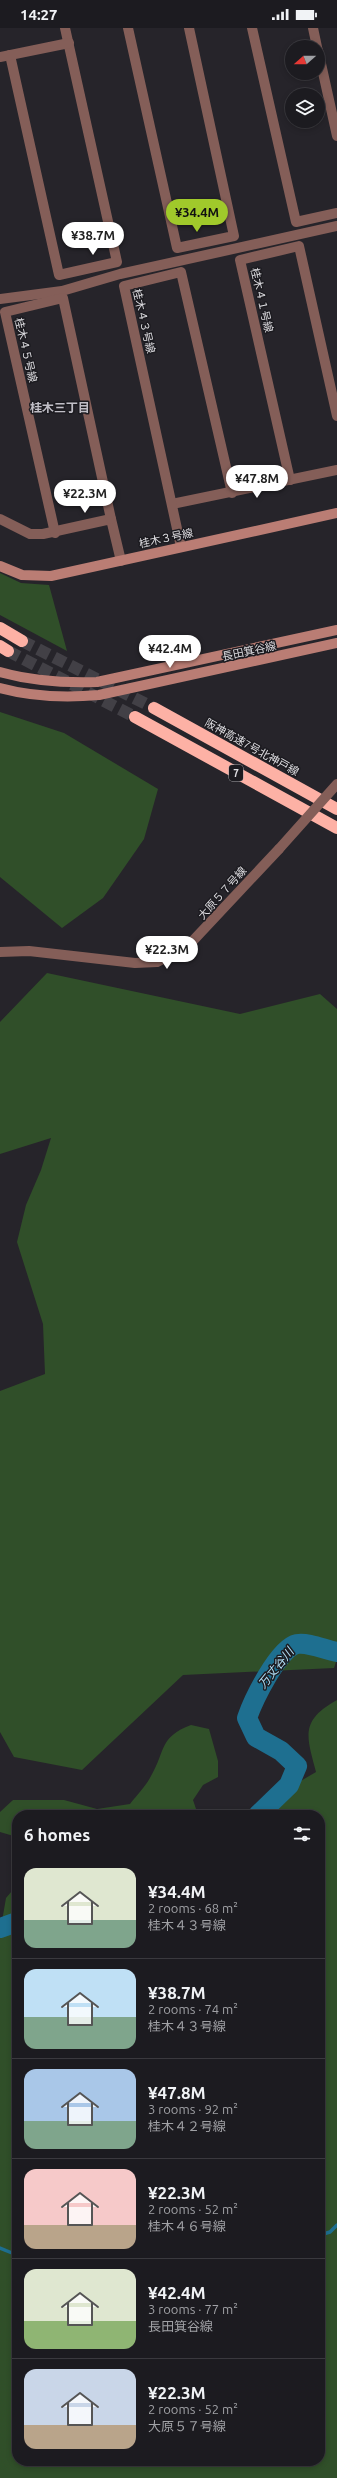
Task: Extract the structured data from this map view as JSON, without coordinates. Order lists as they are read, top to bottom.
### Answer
{
  "streets": {
    "highway": ["阪神高速7号北神戸線", "7"],
    "street": [
      "桂木４１号線",
      "桂木４３号線",
      "桂木４５号線",
      "桂木３号線",
      "長田箕谷線",
      "大原５７号線"
    ]
  },
  "crossings": [
    ["桂木４３号線", "桂木３号線"]
  ],
  "districts": ["桂木三丁目"],
  "water": ["万丈谷川"],
  "north": "left",
  "page": {
    "status": "14:27",
    "price": [
      "¥34.4M",
      "¥38.7M",
      "¥47.8M",
      "¥22.3M",
      "¥42.4M",
      "¥22.3M"
    ],
    "heading": "6 homes",
    "list": [
      {
        "name": "¥34.4M",
        "note": "2 rooms · 68 m² · 桂木４３号線"
      },
      {
        "name": "¥38.7M",
        "note": "2 rooms · 74 m² · 桂木４３号線"
      },
      {
        "name": "¥47.8M",
        "note": "3 rooms · 92 m² · 桂木４２号線"
      },
      {
        "name": "¥22.3M",
        "note": "2 rooms · 52 m² · 桂木４６号線"
      },
      {
        "name": "¥42.4M",
        "note": "3 rooms · 77 m² · 長田箕谷線"
      },
      {
        "name": "¥22.3M",
        "note": "2 rooms · 52 m² · 大原５７号線"
      }
    ]
  }
}
